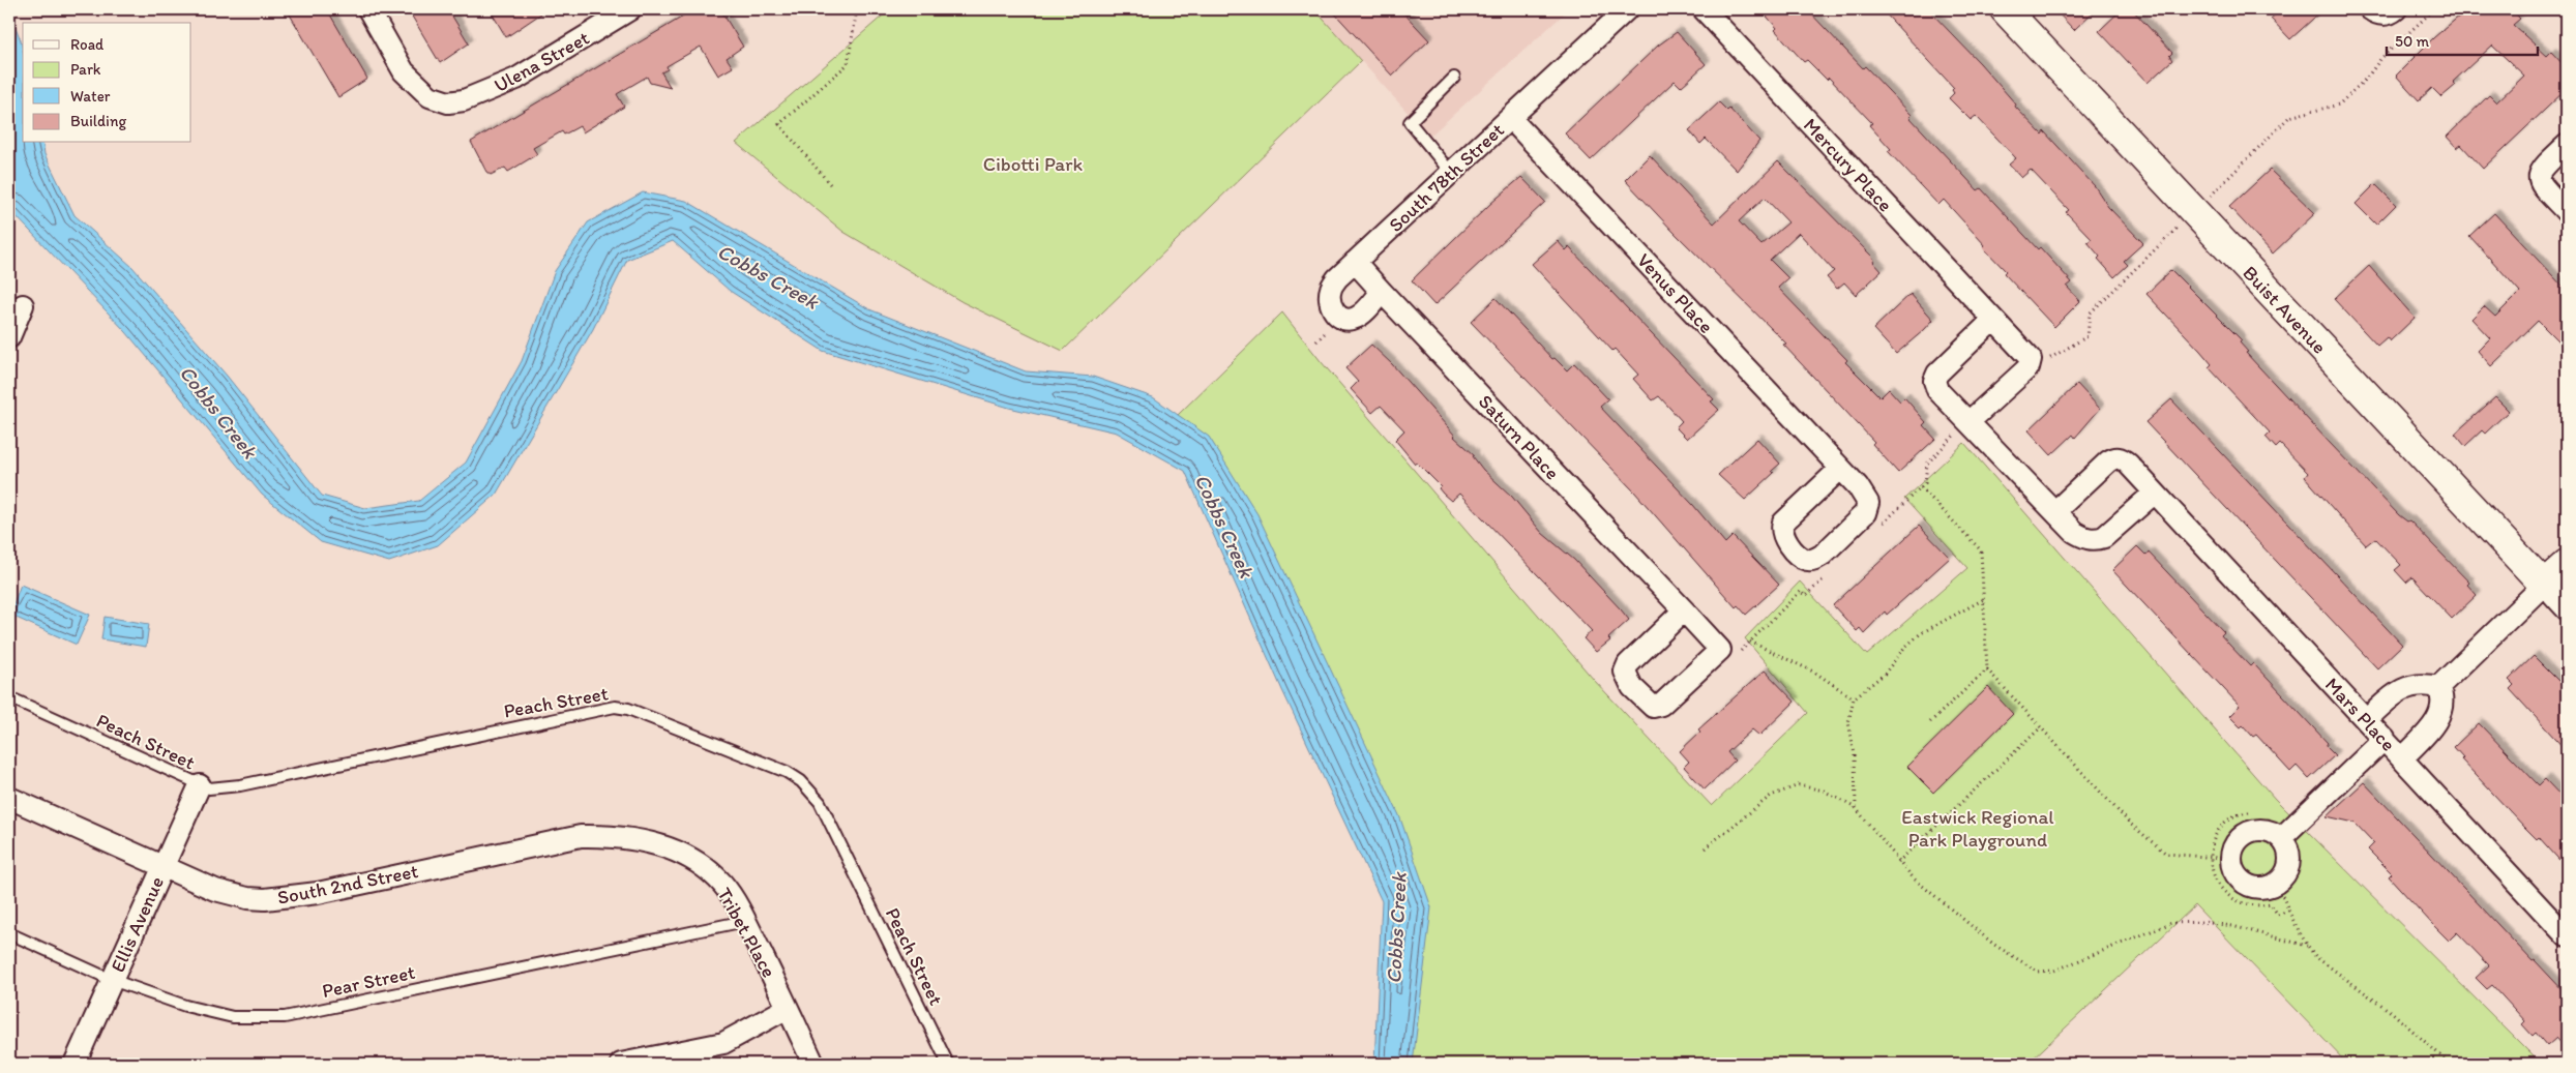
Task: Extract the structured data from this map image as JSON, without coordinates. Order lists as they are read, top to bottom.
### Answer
{
  "streets": {
    "street": [
      "Ulena Street",
      "Mercury Place",
      "South 78th Street",
      "Venus Place",
      "Buist Avenue",
      "Saturn Place",
      "Mars Place",
      "South 2nd Street",
      "Ellis Avenue",
      "Tribet Place"
    ],
    "lane": ["Peach Street", "Pear Street"]
  },
  "crossings": [
    ["South 78th Street", "Venus Place"],
    ["South 78th Street", "Saturn Place"],
    ["Peach Street", "Ellis Avenue"],
    ["South 2nd Street", "Ellis Avenue"],
    ["South 2nd Street", "Tribet Place"],
    ["Ellis Avenue", "Pear Street"],
    ["Tribet Place", "Pear Street"]
  ],
  "water": ["Cobbs Creek"],
  "parks": ["Cibotti Park", "Eastwick Regional Park Playground"],
  "legend": [
    "Road",
    "Park",
    "Water",
    "Building"
  ],
  "scale_bar": "50 m"
}
